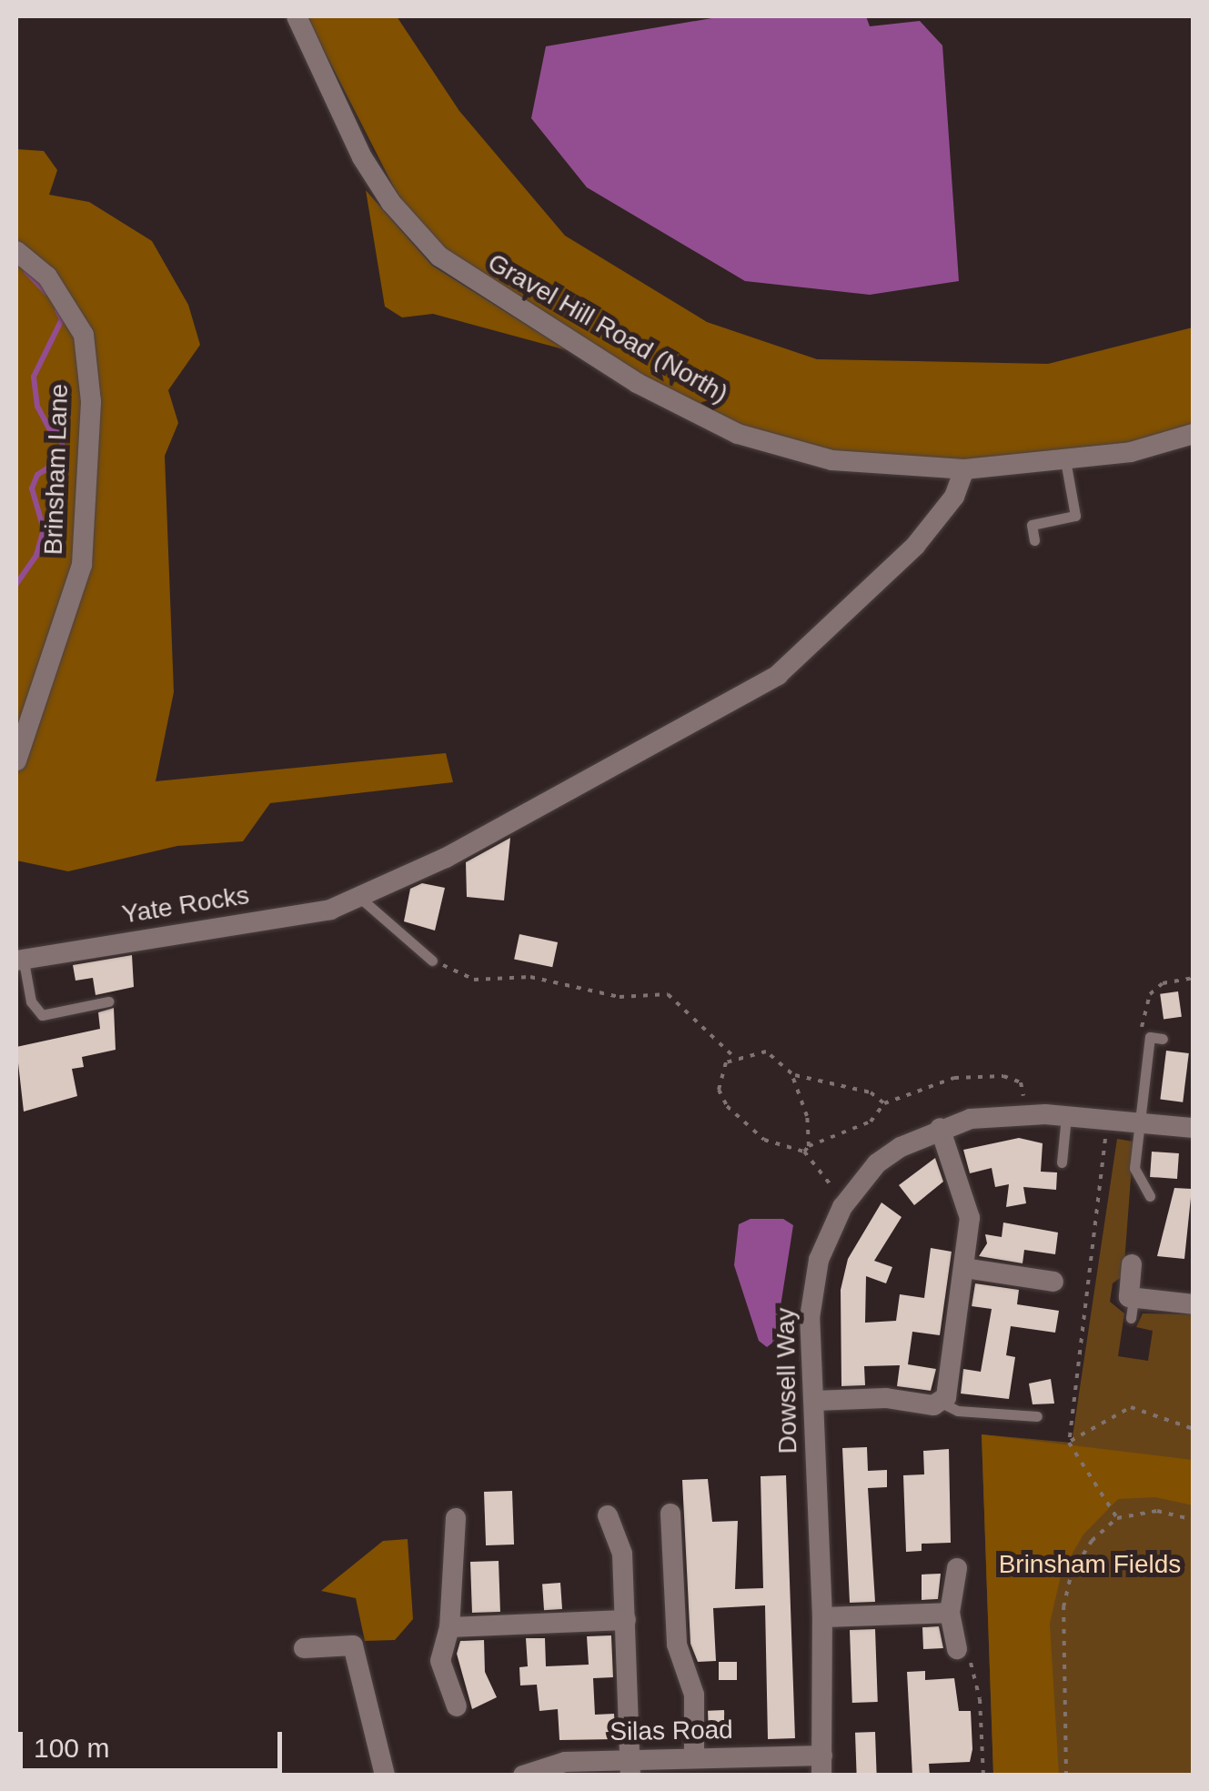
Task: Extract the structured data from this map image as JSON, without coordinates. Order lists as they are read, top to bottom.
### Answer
{
  "streets": {
    "street": [
      "Gravel Hill Road (North)",
      "Brinsham Lane",
      "Yate Rocks",
      "Dowsell Way",
      "Silas Road"
    ]
  },
  "crossings": [
    ["Gravel Hill Road (North)", "Yate Rocks"],
    ["Dowsell Way", "Silas Road"]
  ],
  "parks": ["Brinsham Fields"],
  "scale_bar": "100 m"
}
